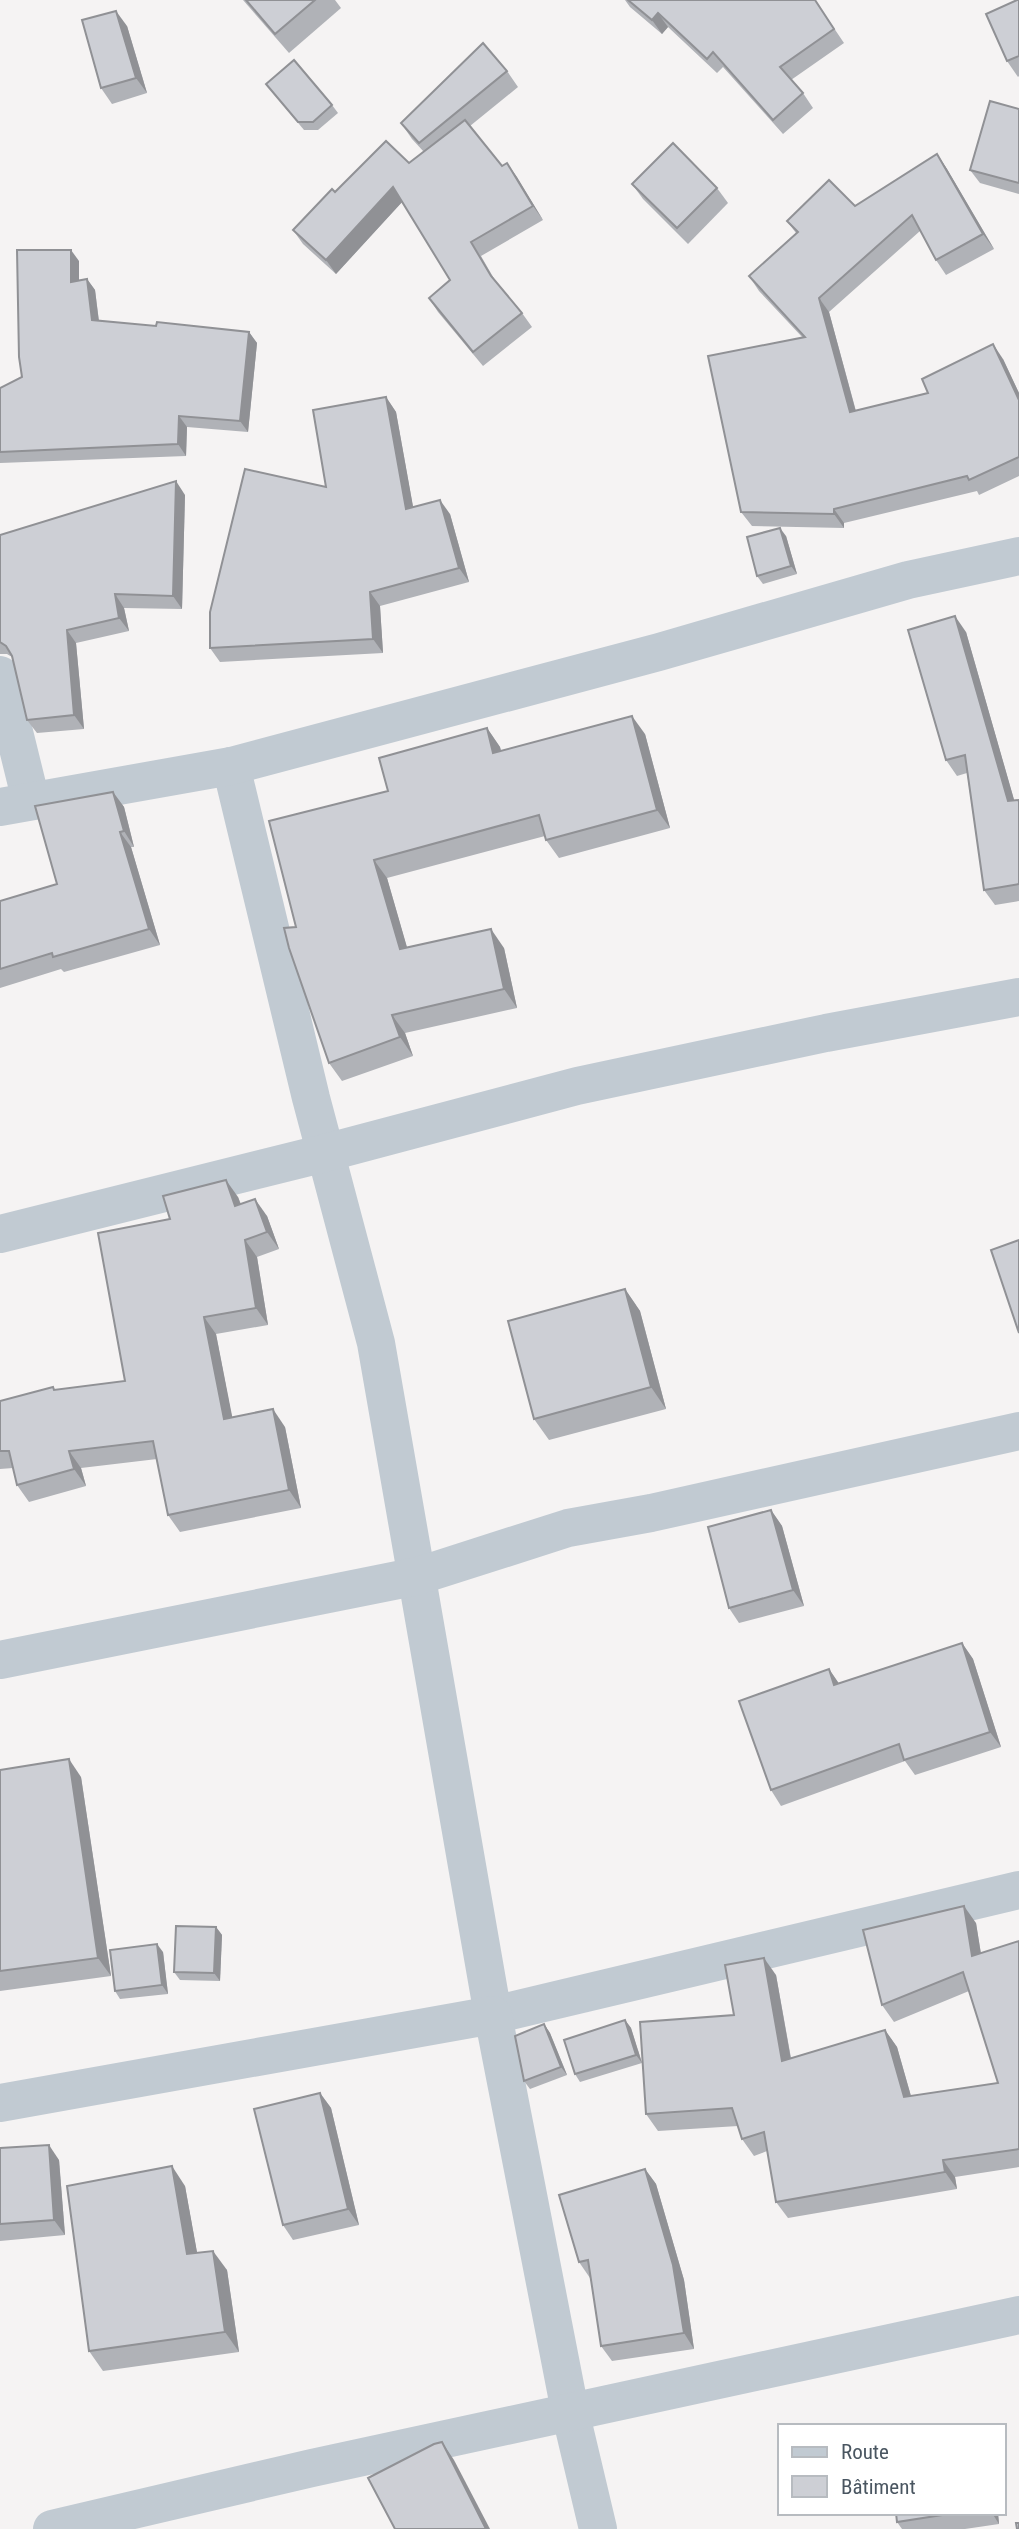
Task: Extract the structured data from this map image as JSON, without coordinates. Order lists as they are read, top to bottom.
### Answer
{
  "legend": ["Route", "Bâtiment"]
}
